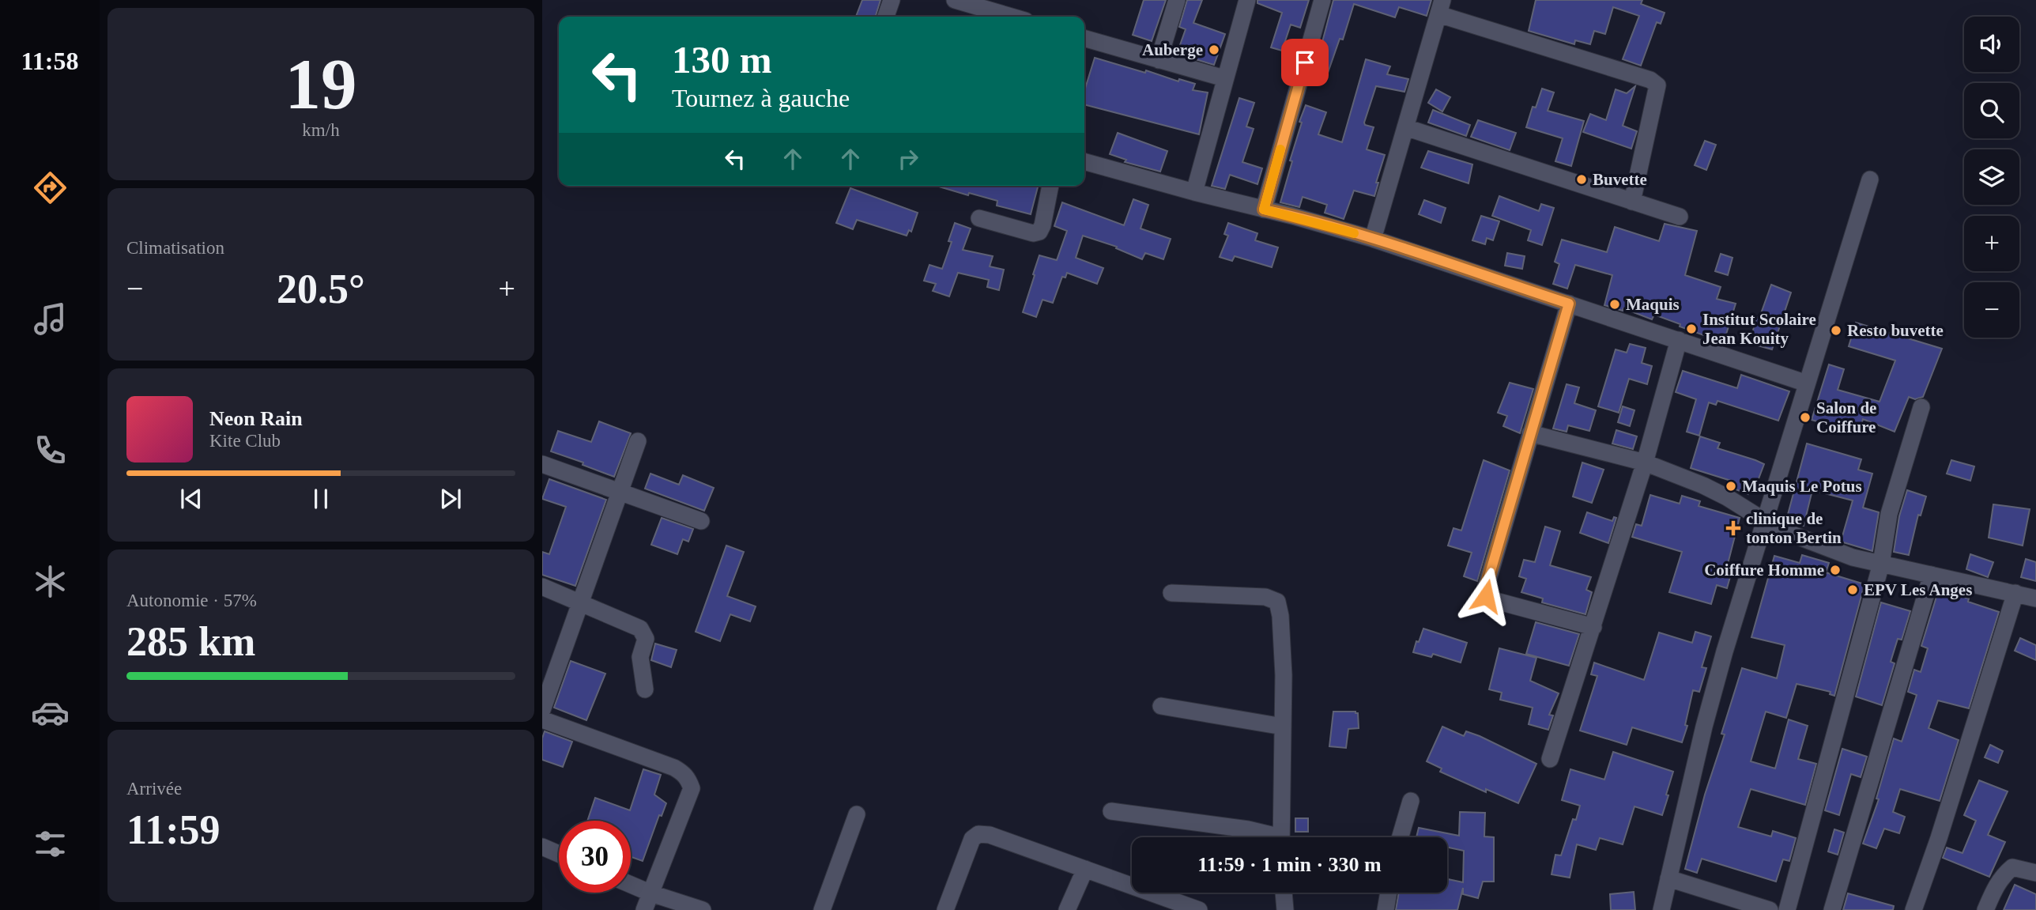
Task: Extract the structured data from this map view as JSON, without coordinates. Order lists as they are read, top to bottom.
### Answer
{
  "places": {
    "other": [
      "Auberge",
      "Buvette",
      "Maquis",
      "Institut Scolaire Jean Kouity",
      "Resto buvette",
      "Salon de Coiffure",
      "Maquis Le Potus",
      "Coiffure Homme",
      "EPV Les Anges"
    ],
    "health": ["clinique de tonton Bertin"]
  },
  "page": {
    "tabs": "11:58",
    "tile": [
      ["19", "km/h"],
      "Climatisation",
      ["Autonomie · 57%", "285 km"],
      ["Arrivée", "11:59"]
    ],
    "map_buttons": ["+", "−"],
    "turn": ["130 m", "Tournez à gauche"],
    "heat": ["−", "20.5°", "+"],
    "song": ["Neon Rain", "Kite Club"],
    "limit": "30",
    "trip": "11:59 · 1 min · 330 m"
  }
}
